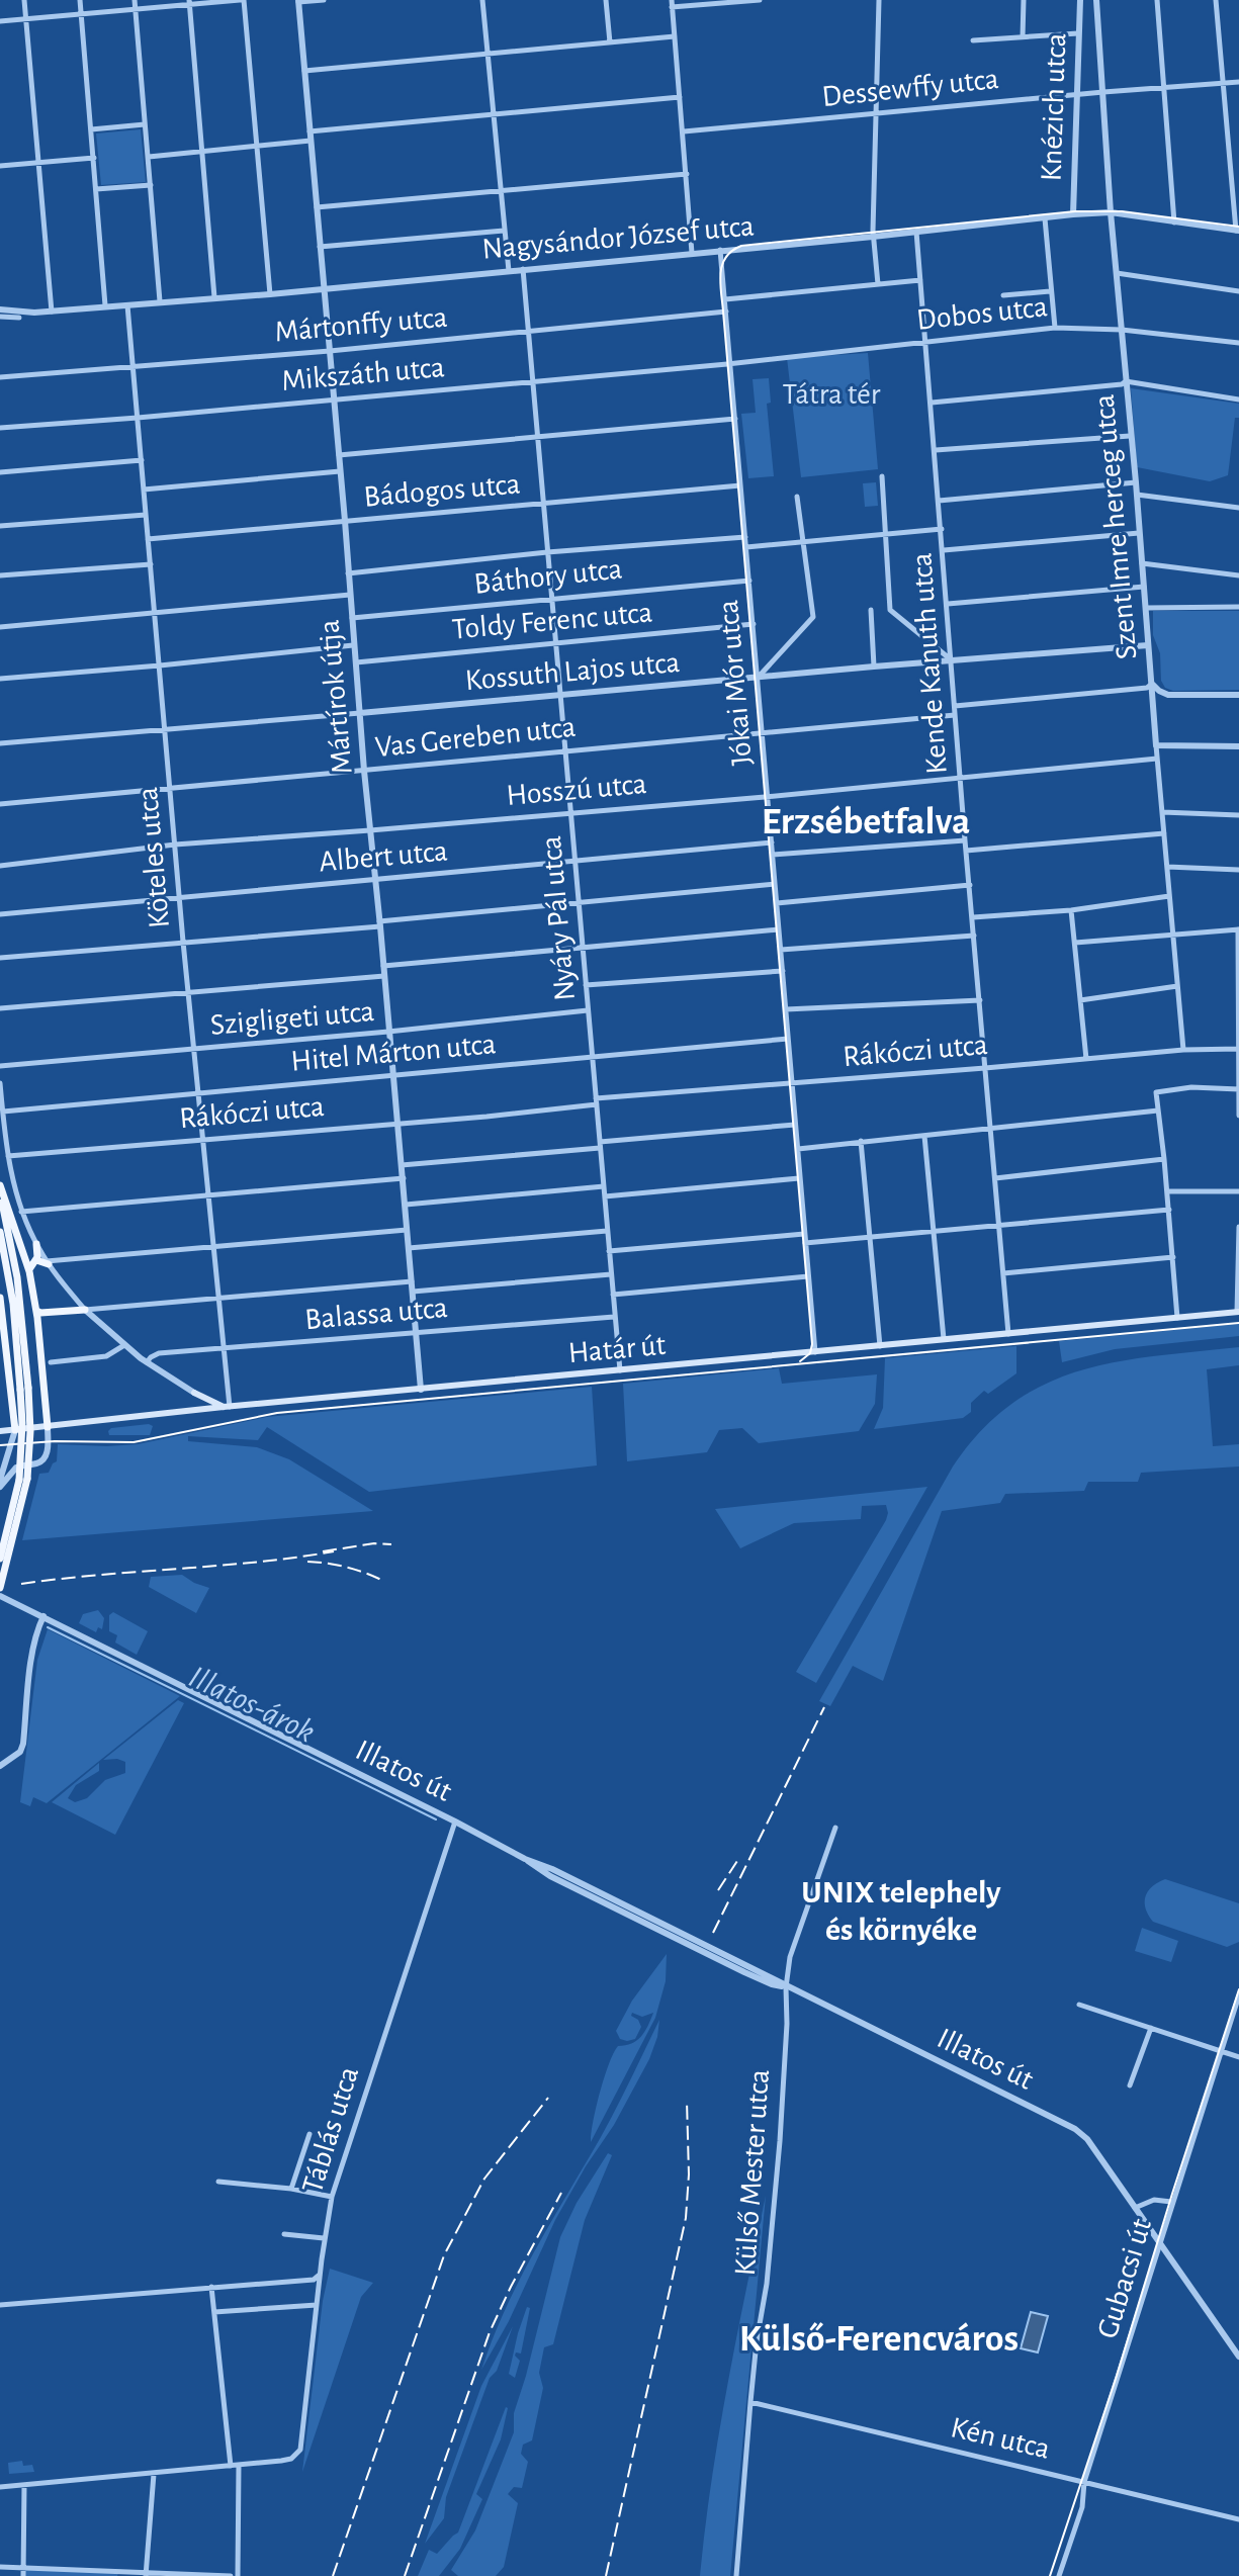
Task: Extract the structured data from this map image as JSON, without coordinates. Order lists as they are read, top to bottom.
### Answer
{
  "streets": {
    "main road": ["Határ út"],
    "street": [
      "Dessewffy utca",
      "Knézich utca",
      "Nagysándor József utca",
      "Dobos utca",
      "Mártonffy utca",
      "Mikszáth utca",
      "Bádogos utca",
      "Szent Imre herceg utca",
      "Báthory utca",
      "Toldy Ferenc utca",
      "Kende Kanuth utca",
      "Kossuth Lajos utca",
      "Jókai Mór utca",
      "Mártírok útja",
      "Vas Gereben utca",
      "Hosszú utca",
      "Albert utca",
      "Köteles utca",
      "Nyáry Pál utca",
      "Szigligeti utca",
      "Rákóczi utca",
      "Hitel Márton utca",
      "Balassa utca",
      "Illatos út",
      "Táblás utca",
      "Külső Mester utca",
      "Gubacsi út",
      "Kén utca"
    ]
  },
  "crossings": [
    ["Dessewffy utca", "Knézich utca"],
    ["Dessewffy utca", "Szent Imre herceg utca"],
    ["Knézich utca", "Nagysándor József utca"],
    ["Nagysándor József utca", "Szent Imre herceg utca"],
    ["Nagysándor József utca", "Kende Kanuth utca"],
    ["Nagysándor József utca", "Jókai Mór utca"],
    ["Nagysándor József utca", "Mártírok útja"],
    ["Nagysándor József utca", "Köteles utca"],
    ["Nagysándor József utca", "Nyáry Pál utca"],
    ["Dobos utca", "Mikszáth utca"],
    ["Dobos utca", "Szent Imre herceg utca"],
    ["Dobos utca", "Kende Kanuth utca"],
    ["Dobos utca", "Jókai Mór utca"],
    ["Mártonffy utca", "Jókai Mór utca"],
    ["Mártonffy utca", "Mártírok útja"],
    ["Mártonffy utca", "Köteles utca"],
    ["Mártonffy utca", "Nyáry Pál utca"],
    ["Mikszáth utca", "Jókai Mór utca"],
    ["Mikszáth utca", "Mártírok útja"],
    ["Mikszáth utca", "Köteles utca"],
    ["Mikszáth utca", "Nyáry Pál utca"],
    ["Bádogos utca", "Jókai Mór utca"],
    ["Bádogos utca", "Mártírok útja"],
    ["Bádogos utca", "Köteles utca"],
    ["Bádogos utca", "Nyáry Pál utca"],
    ["Szent Imre herceg utca", "Kossuth Lajos utca"],
    ["Szent Imre herceg utca", "Hosszú utca"],
    ["Szent Imre herceg utca", "Rákóczi utca"],
    ["Báthory utca", "Jókai Mór utca"],
    ["Báthory utca", "Mártírok útja"],
    ["Báthory utca", "Nyáry Pál utca"],
    ["Toldy Ferenc utca", "Jókai Mór utca"],
    ["Toldy Ferenc utca", "Mártírok útja"],
    ["Toldy Ferenc utca", "Nyáry Pál utca"],
    ["Kende Kanuth utca", "Kossuth Lajos utca"],
    ["Kende Kanuth utca", "Vas Gereben utca"],
    ["Kende Kanuth utca", "Hosszú utca"],
    ["Kende Kanuth utca", "Rákóczi utca"],
    ["Kende Kanuth utca", "Határ út"],
    ["Kossuth Lajos utca", "Jókai Mór utca"],
    ["Kossuth Lajos utca", "Mártírok útja"],
    ["Kossuth Lajos utca", "Köteles utca"],
    ["Kossuth Lajos utca", "Nyáry Pál utca"],
    ["Jókai Mór utca", "Vas Gereben utca"],
    ["Jókai Mór utca", "Hosszú utca"],
    ["Jókai Mór utca", "Albert utca"],
    ["Jókai Mór utca", "Rákóczi utca"],
    ["Jókai Mór utca", "Hitel Márton utca"],
    ["Jókai Mór utca", "Határ út"],
    ["Mártírok útja", "Vas Gereben utca"],
    ["Mártírok útja", "Hosszú utca"],
    ["Mártírok útja", "Albert utca"],
    ["Mártírok útja", "Szigligeti utca"],
    ["Mártírok útja", "Rákóczi utca"],
    ["Mártírok útja", "Hitel Márton utca"],
    ["Mártírok útja", "Balassa utca"],
    ["Mártírok útja", "Határ út"],
    ["Vas Gereben utca", "Köteles utca"],
    ["Vas Gereben utca", "Nyáry Pál utca"],
    ["Hosszú utca", "Köteles utca"],
    ["Hosszú utca", "Nyáry Pál utca"],
    ["Albert utca", "Köteles utca"],
    ["Albert utca", "Nyáry Pál utca"],
    ["Köteles utca", "Szigligeti utca"],
    ["Köteles utca", "Rákóczi utca"],
    ["Köteles utca", "Hitel Márton utca"],
    ["Köteles utca", "Balassa utca"],
    ["Köteles utca", "Határ út"],
    ["Nyáry Pál utca", "Szigligeti utca"],
    ["Nyáry Pál utca", "Rákóczi utca"],
    ["Nyáry Pál utca", "Hitel Márton utca"],
    ["Nyáry Pál utca", "Balassa utca"],
    ["Nyáry Pál utca", "Határ út"],
    ["Illatos út", "Táblás utca"],
    ["Illatos út", "Külső Mester utca"],
    ["Illatos út", "Gubacsi út"],
    ["Külső Mester utca", "Kén utca"],
    ["Gubacsi út", "Kén utca"]
  ],
  "districts": ["Erzsébetfalva", "UNIX telephely és környéke", "Külső-Ferencváros"],
  "water": ["Illatos-árok"],
  "parks": ["Tátra tér"]
}
